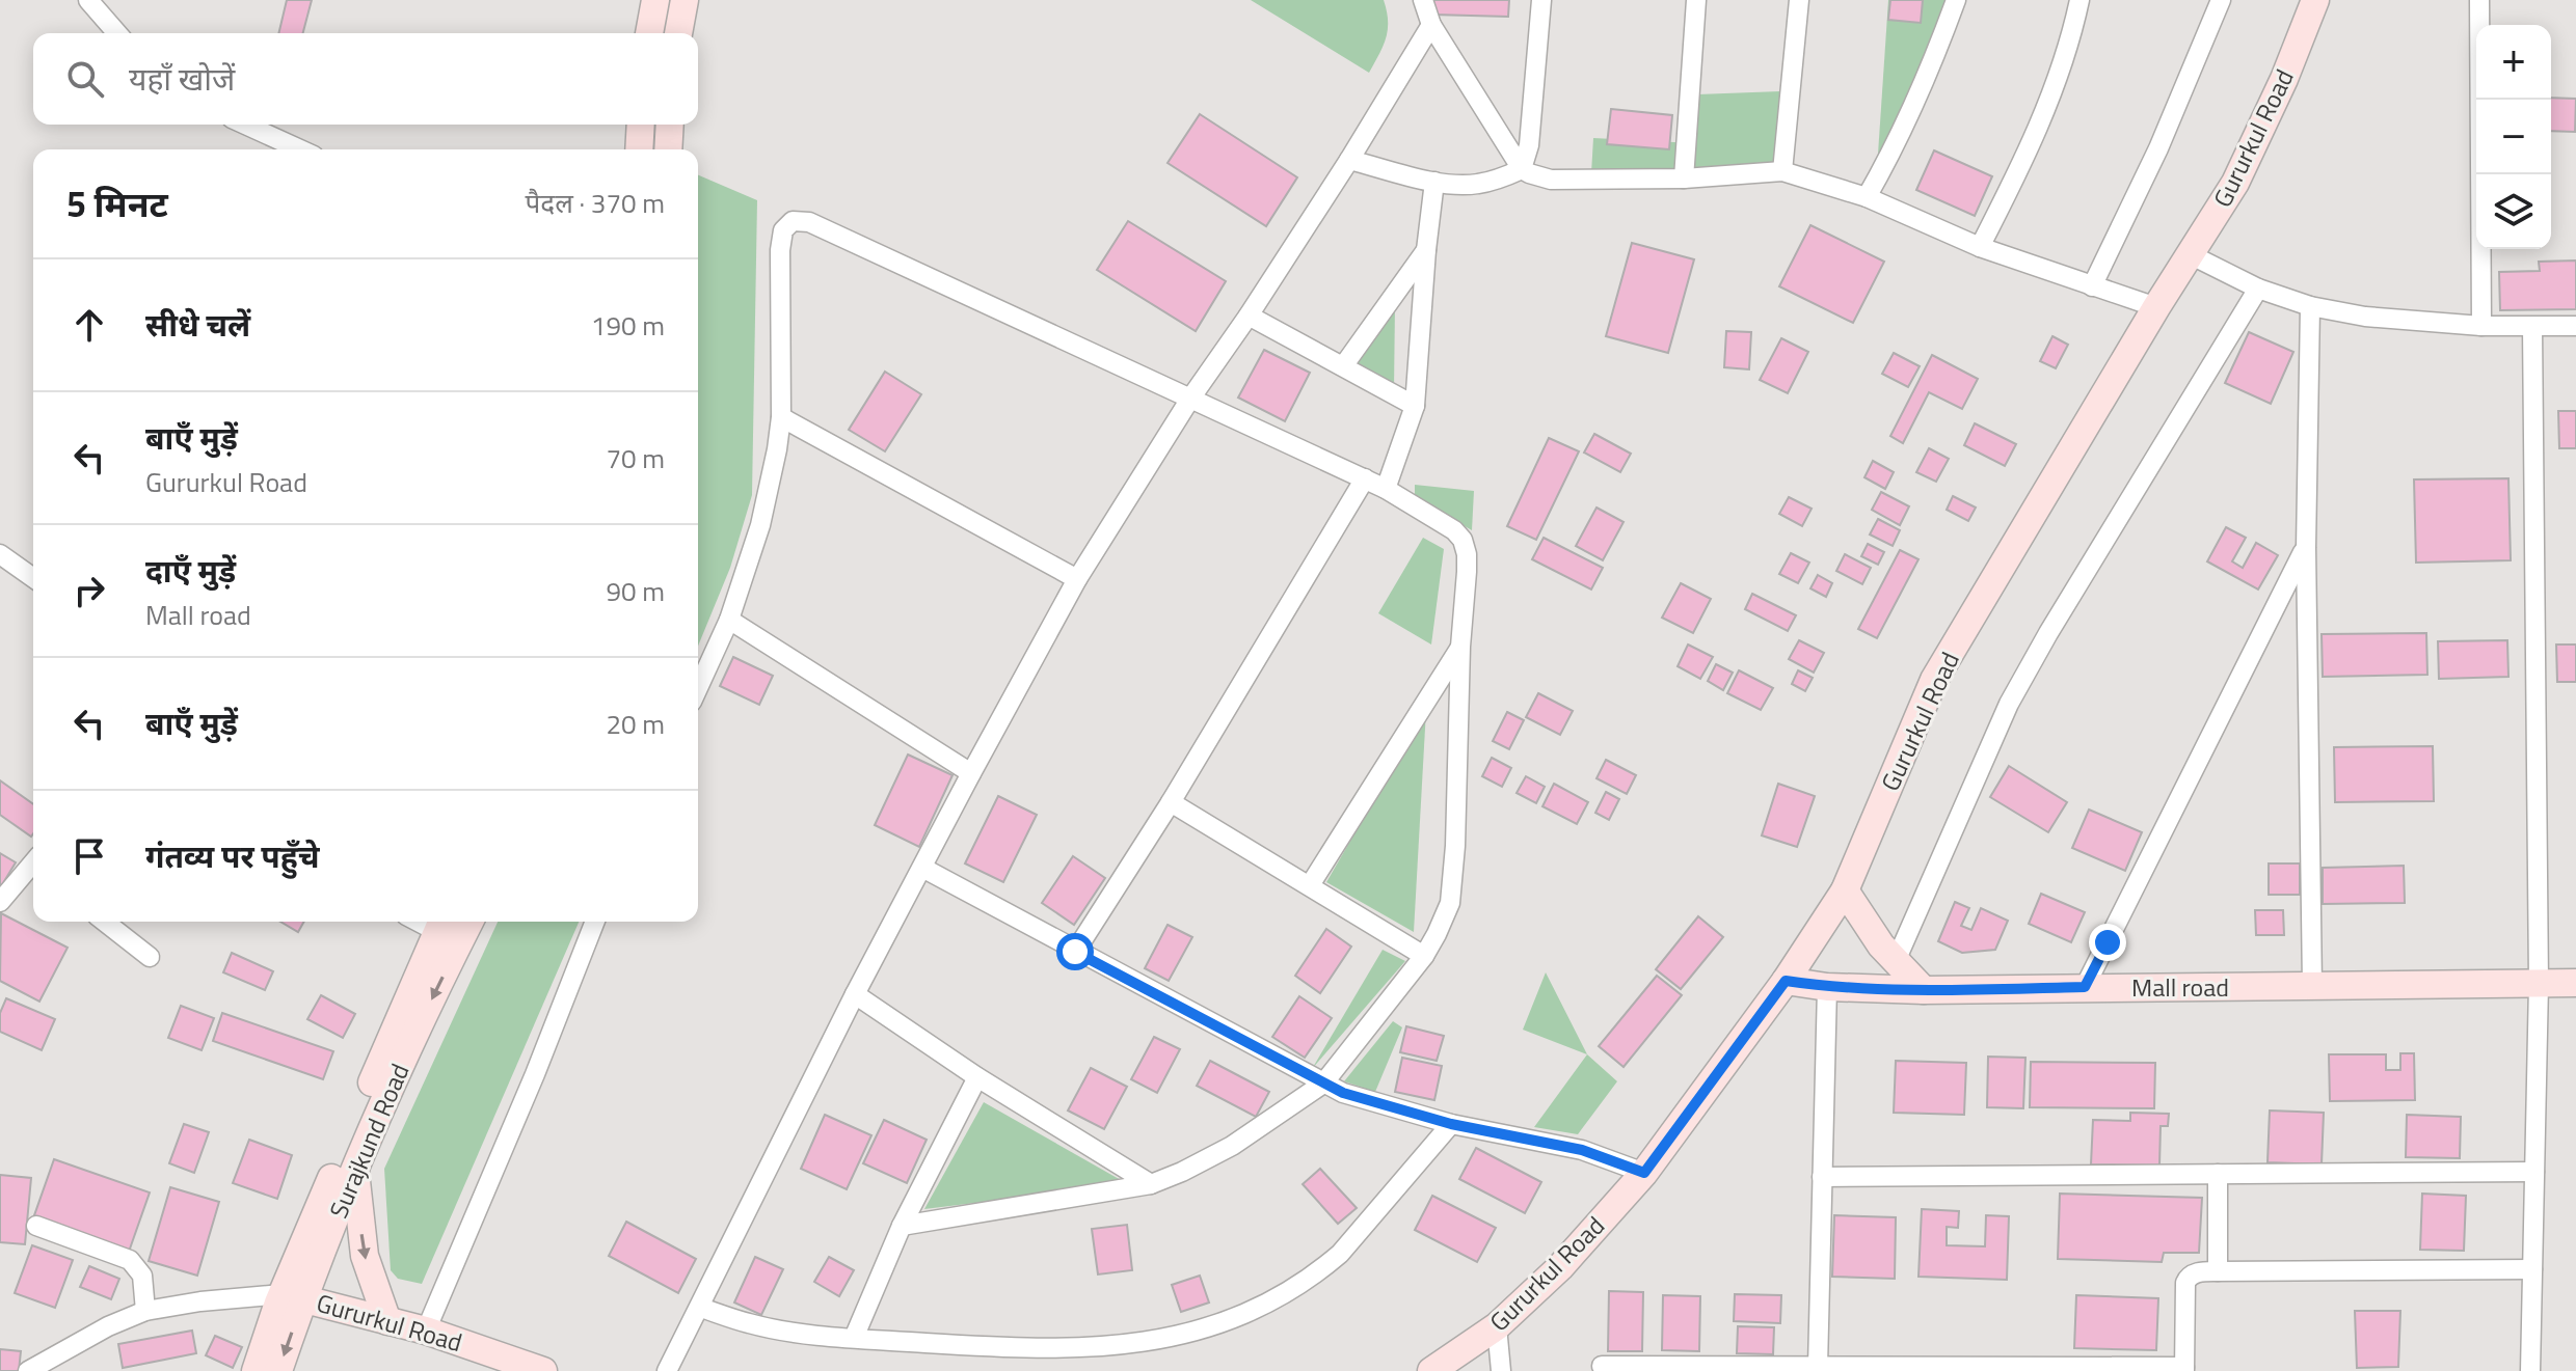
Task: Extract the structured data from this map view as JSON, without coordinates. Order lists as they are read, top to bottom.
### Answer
{
  "streets": {
    "street": ["Gururkul Road", "Mall road", "Surajkund Road"]
  },
  "crossings": [
    ["Gururkul Road", "Mall road"],
    ["Gururkul Road", "Surajkund Road"]
  ],
  "page": {
    "map_buttons": ["+", "−"],
    "search": "यहाँ खोजें",
    "heading": ["5 मिनट", "पैदल · 370 m"],
    "list": [
      ["सीधे चलें", "190 m"],
      ["बाएँ मुड़ें", "Gururkul Road", "70 m"],
      ["दाएँ मुड़ें", "Mall road", "90 m"],
      ["बाएँ मुड़ें", "20 m"],
      "गंतव्य पर पहुँचे"
    ]
  }
}
